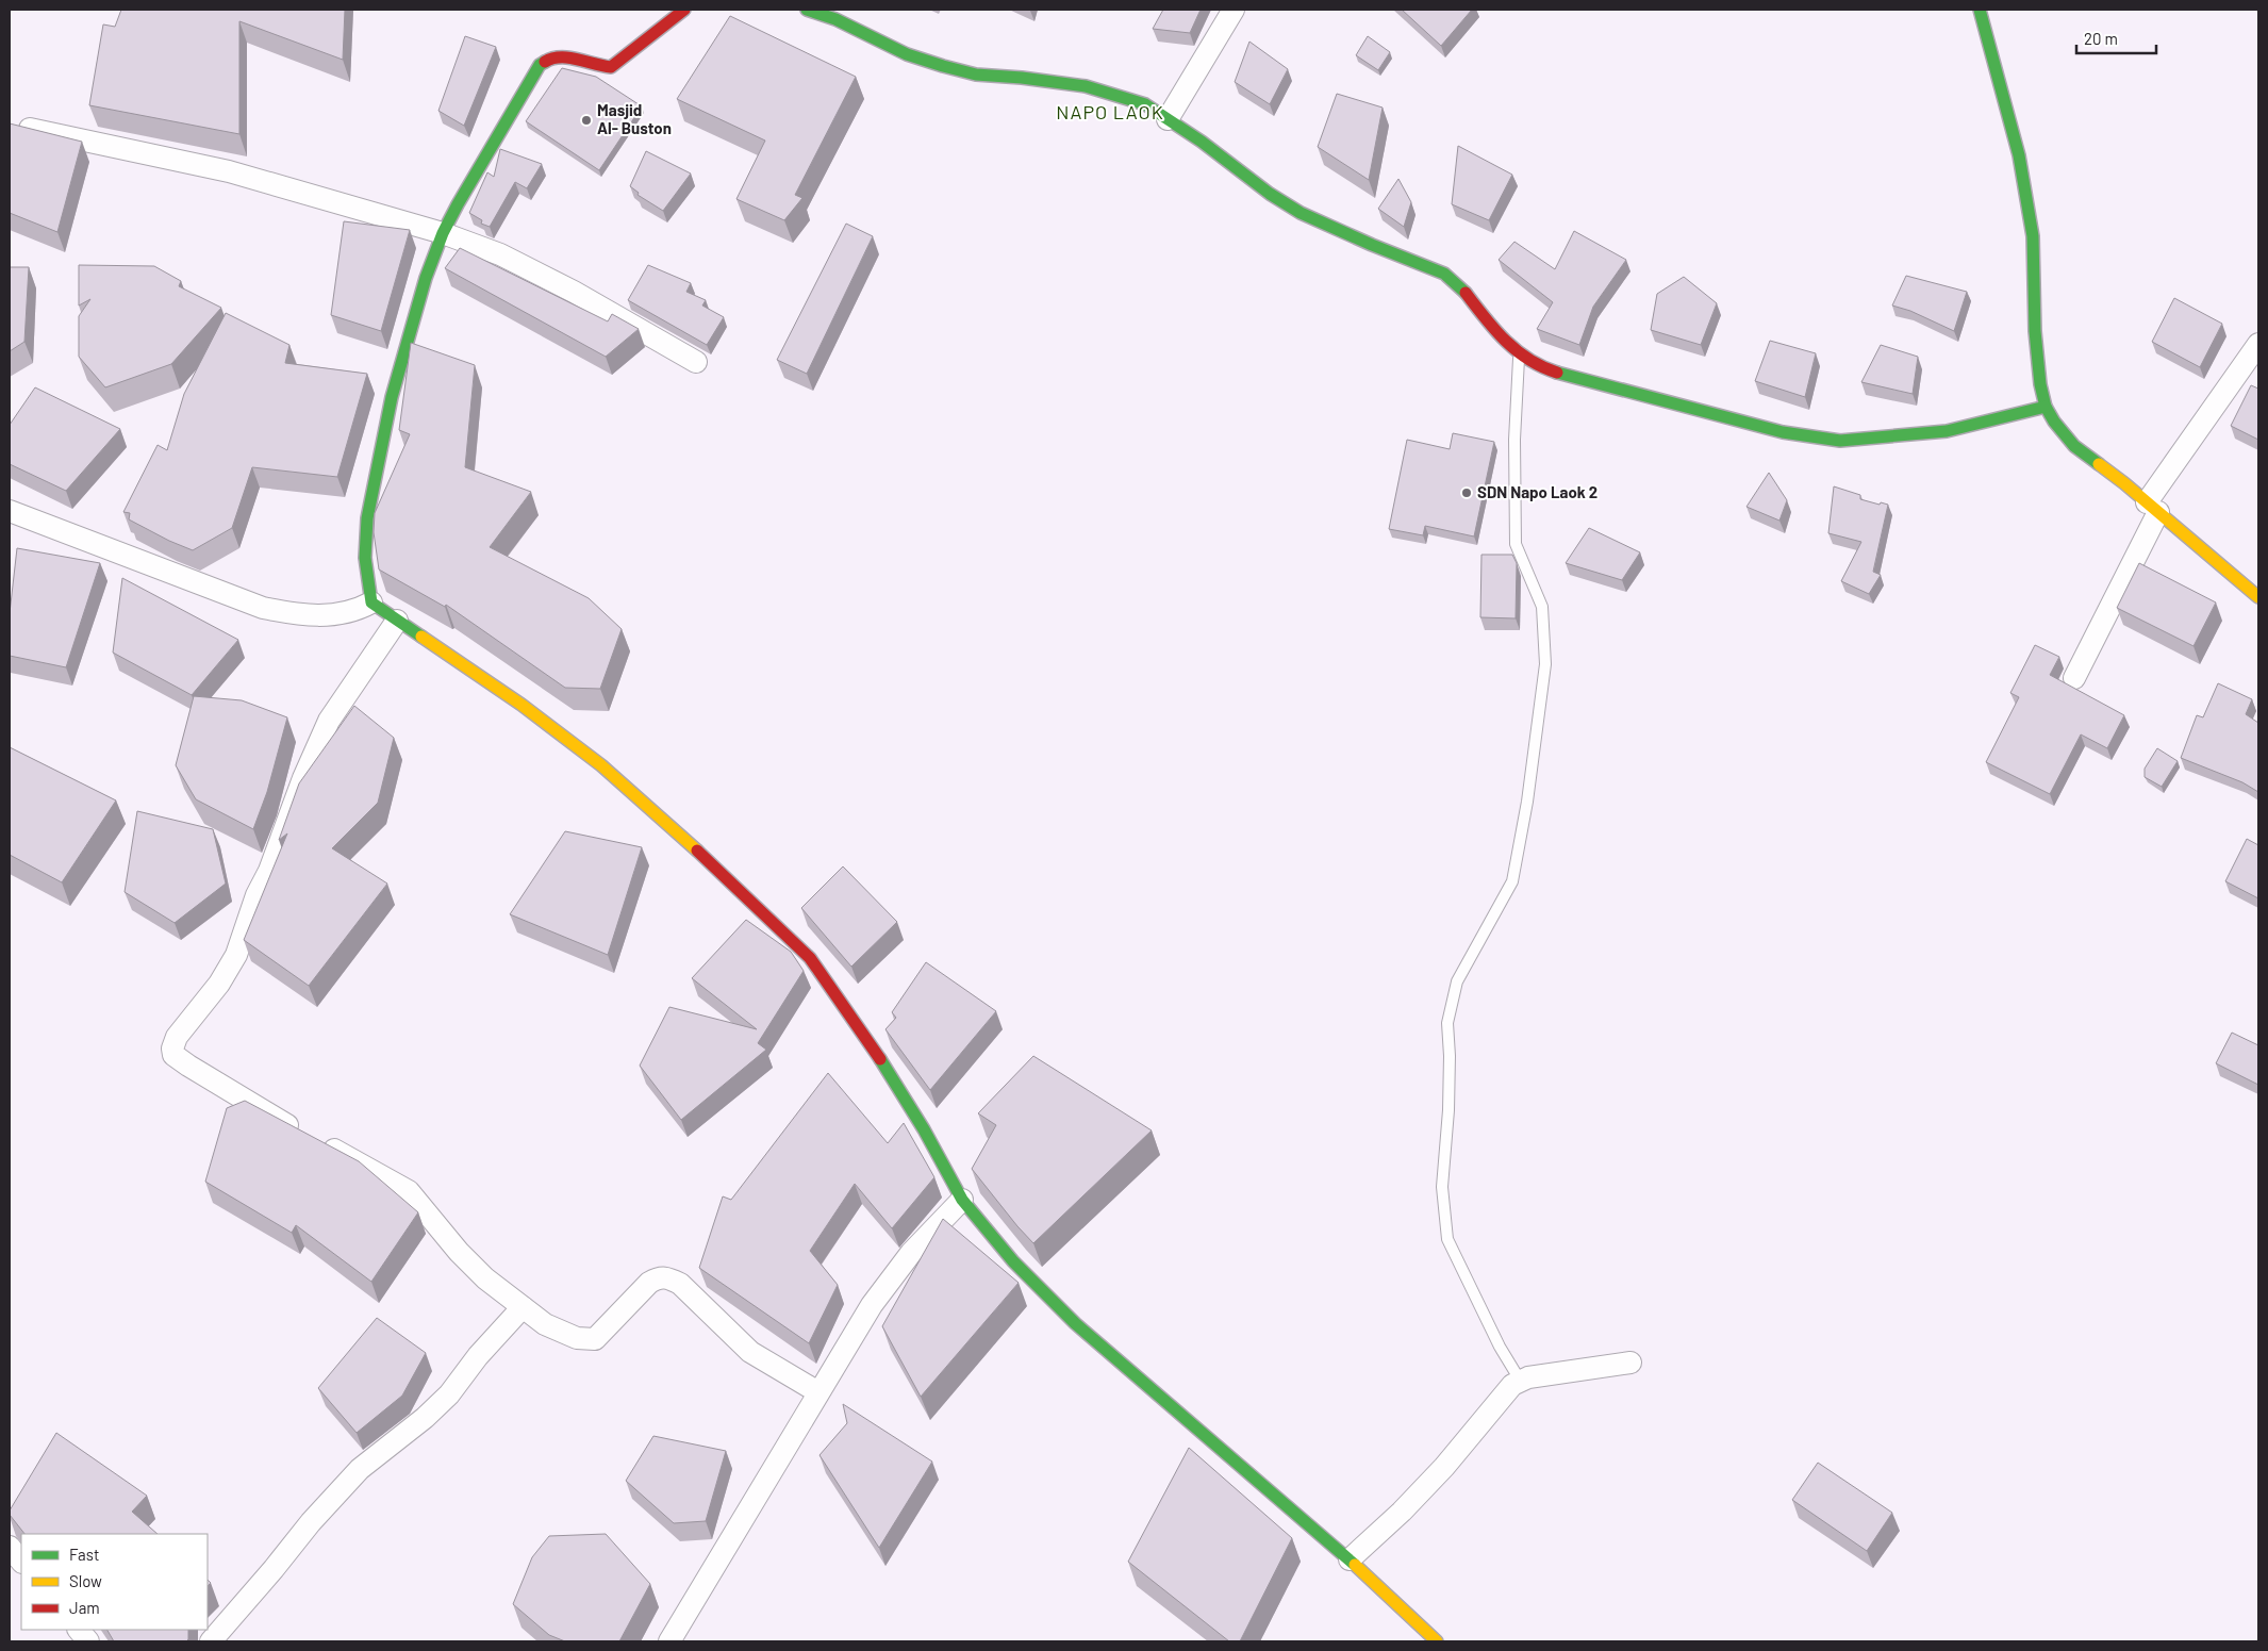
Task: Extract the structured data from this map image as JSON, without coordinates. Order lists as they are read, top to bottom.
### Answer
{
  "districts": ["NAPO LAOK"],
  "places": ["Masjid Al- Buston", "SDN Napo Laok 2"],
  "legend": ["Fast", "Slow", "Jam"],
  "scale_bar": "20 m"
}
